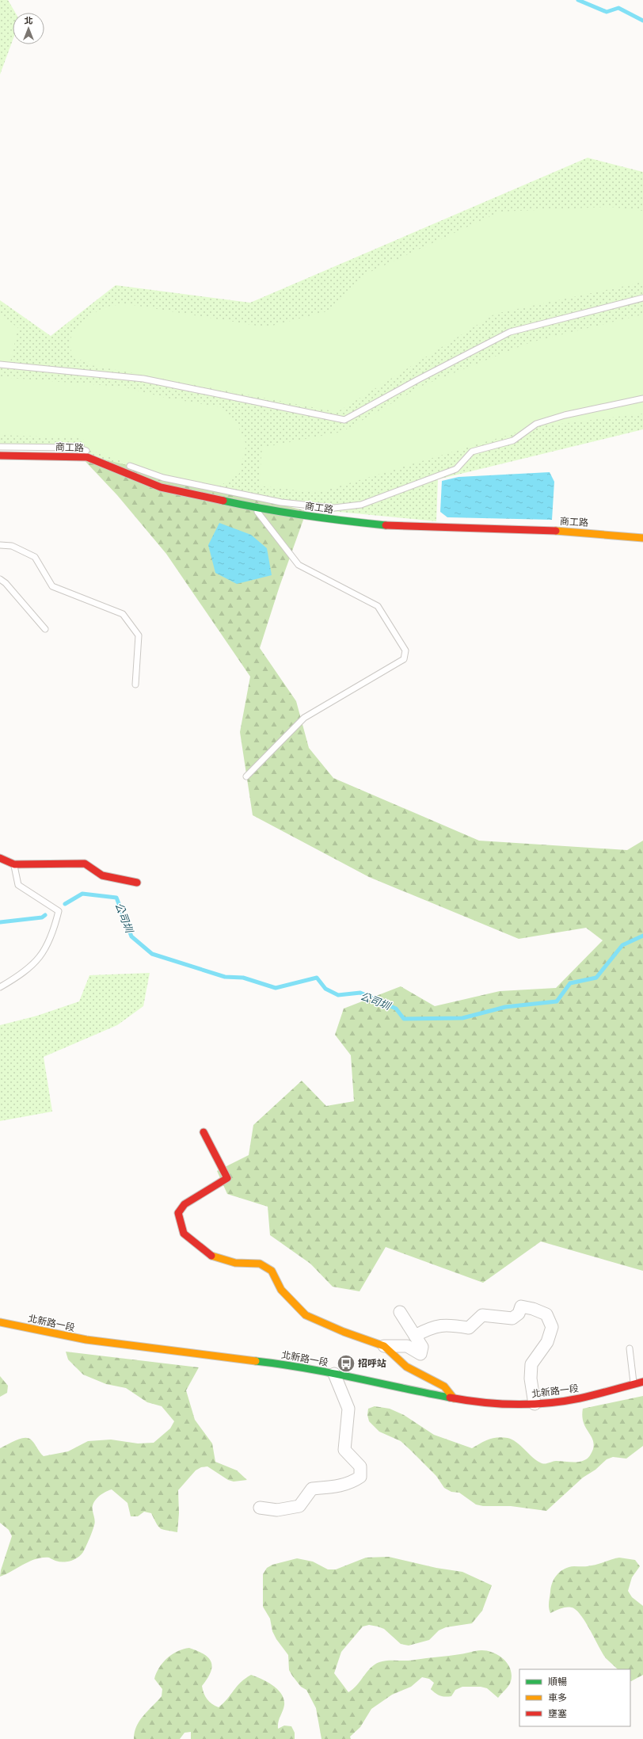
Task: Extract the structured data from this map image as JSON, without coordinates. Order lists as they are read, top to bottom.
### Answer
{
  "streets": {
    "street": ["商工路", "北新路一段"]
  },
  "water": ["公司圳"],
  "places": {
    "bus stop": ["招呼站"]
  },
  "legend": ["順暢", "車多", "壅塞"],
  "north": "top"
}
